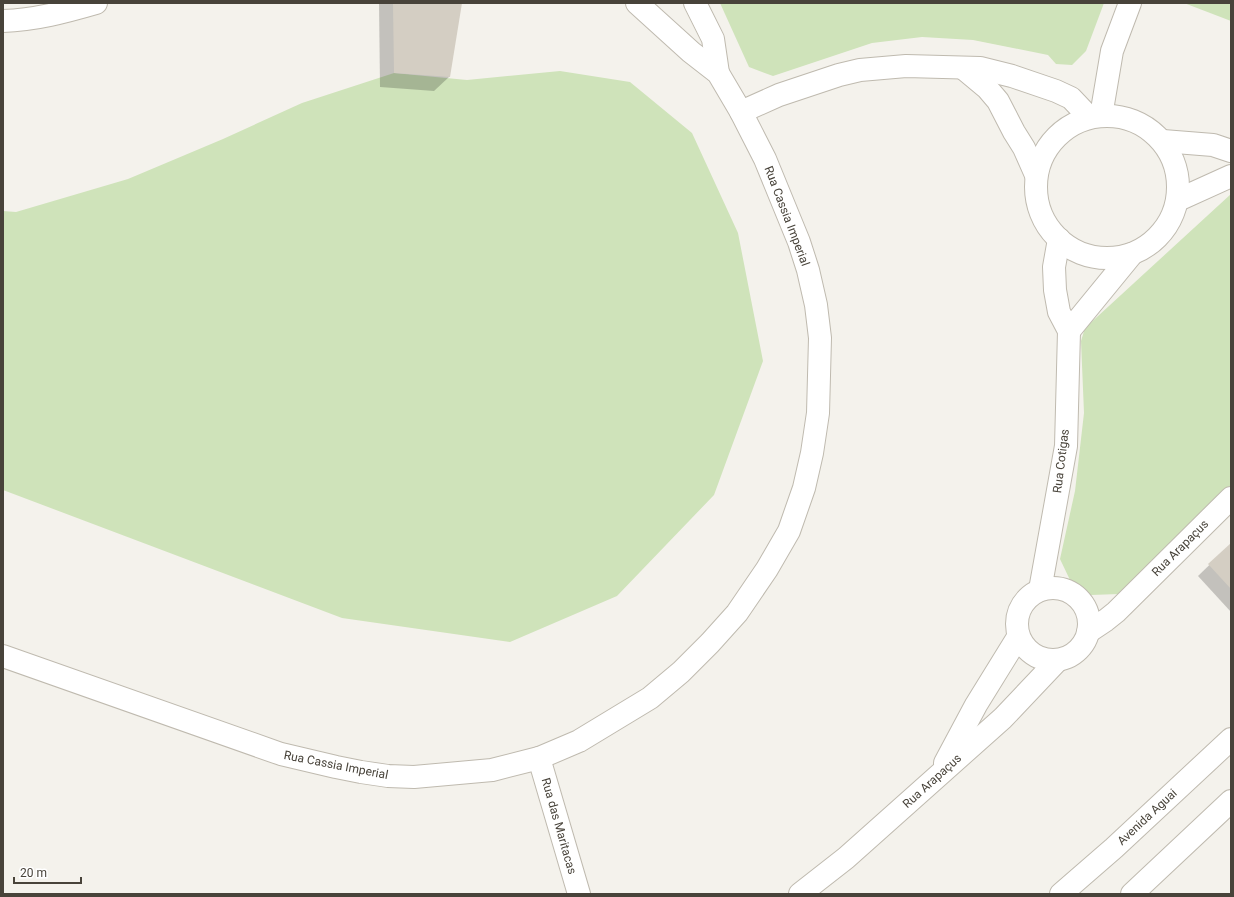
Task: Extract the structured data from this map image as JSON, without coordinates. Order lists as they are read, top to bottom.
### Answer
{
  "streets": {
    "street": [
      "Rua Cassia Imperial",
      "Rua Cotigas",
      "Rua Arapaçus",
      "Avenida Aguai",
      "Rua das Maritacas"
    ]
  },
  "crossings": [
    ["Rua Cassia Imperial", "Rua das Maritacas"],
    ["Rua Cotigas", "Rua Arapaçus"]
  ],
  "scale_bar": "20 m"
}
